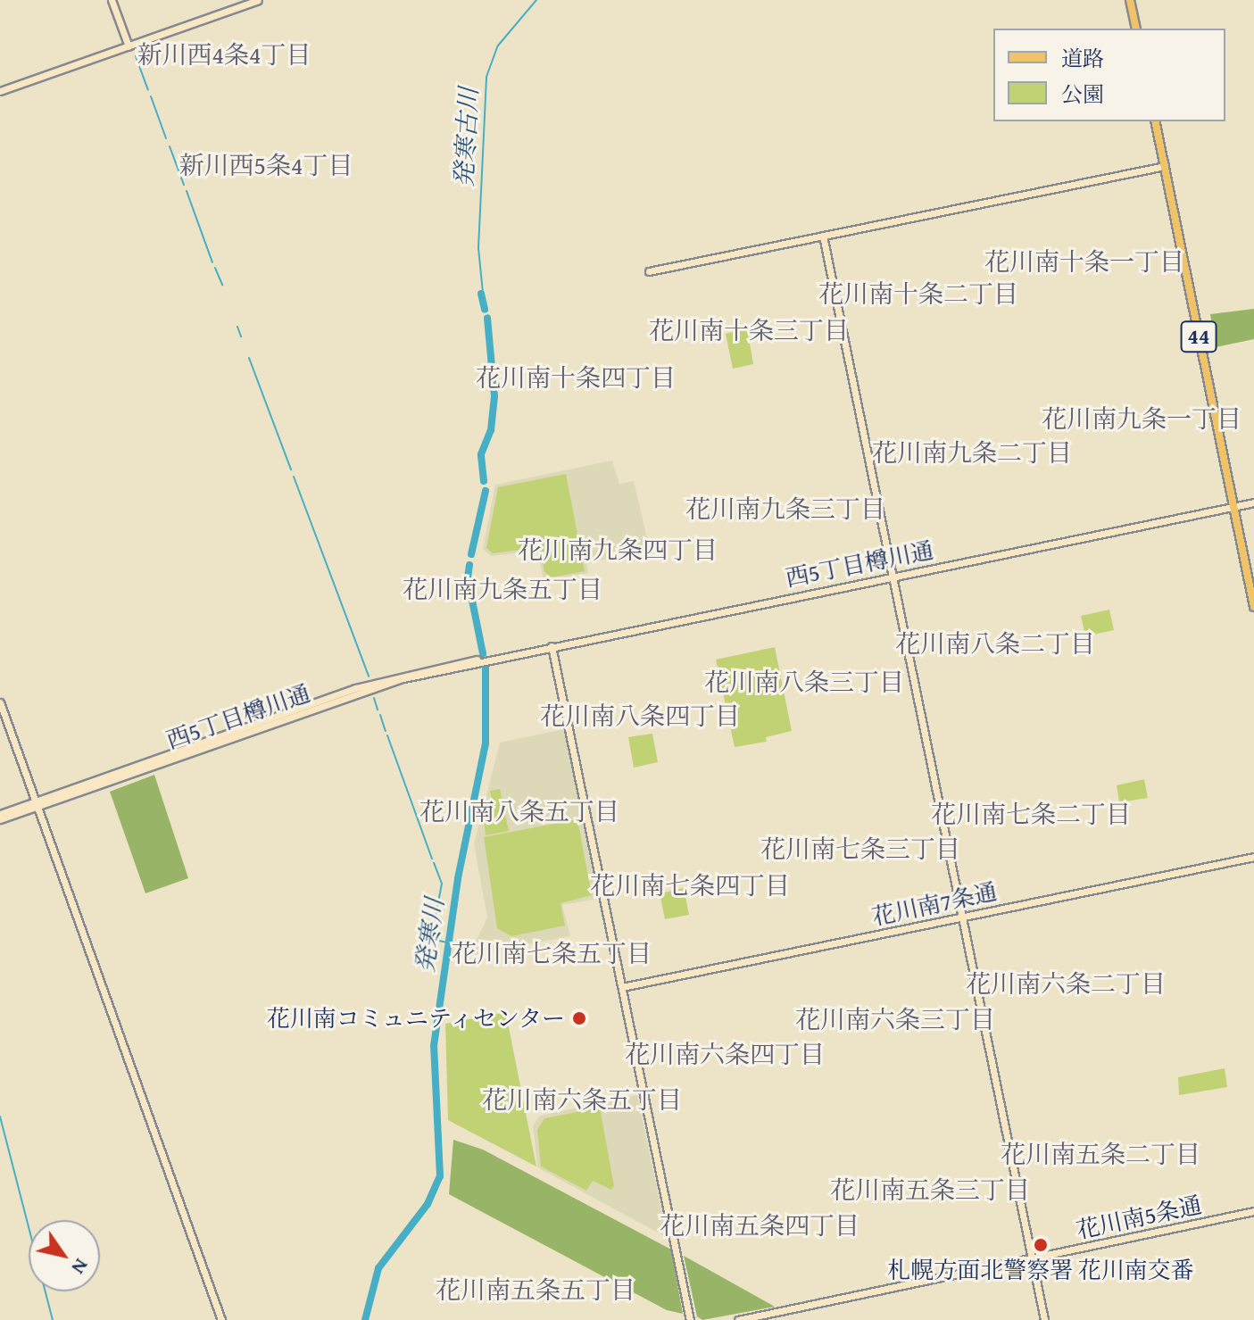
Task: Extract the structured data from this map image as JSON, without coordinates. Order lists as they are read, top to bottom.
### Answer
{
  "streets": {
    "main road": ["44"],
    "street": ["西5丁目樽川通", "花川南7条通", "花川南5条通"]
  },
  "crossings": [
    ["44", "西5丁目樽川通"]
  ],
  "districts": [
    "新川西4条4丁目",
    "新川西5条4丁目",
    "花川南十条一丁目",
    "花川南十条二丁目",
    "花川南十条三丁目",
    "花川南十条四丁目",
    "花川南九条一丁目",
    "花川南九条二丁目",
    "花川南九条三丁目",
    "花川南九条四丁目",
    "花川南九条五丁目",
    "花川南八条二丁目",
    "花川南八条三丁目",
    "花川南八条四丁目",
    "花川南八条五丁目",
    "花川南七条二丁目",
    "花川南七条三丁目",
    "花川南七条四丁目",
    "花川南七条五丁目",
    "花川南六条二丁目",
    "花川南六条三丁目",
    "花川南六条四丁目",
    "花川南六条五丁目",
    "花川南五条二丁目",
    "花川南五条三丁目",
    "花川南五条四丁目",
    "花川南五条五丁目"
  ],
  "water": ["発寒古川", "発寒川"],
  "places": ["花川南コミュニティセンター", "札幌方面北警察署 花川南交番"],
  "legend": ["道路", "公園"],
  "north": "bottom right"
}
